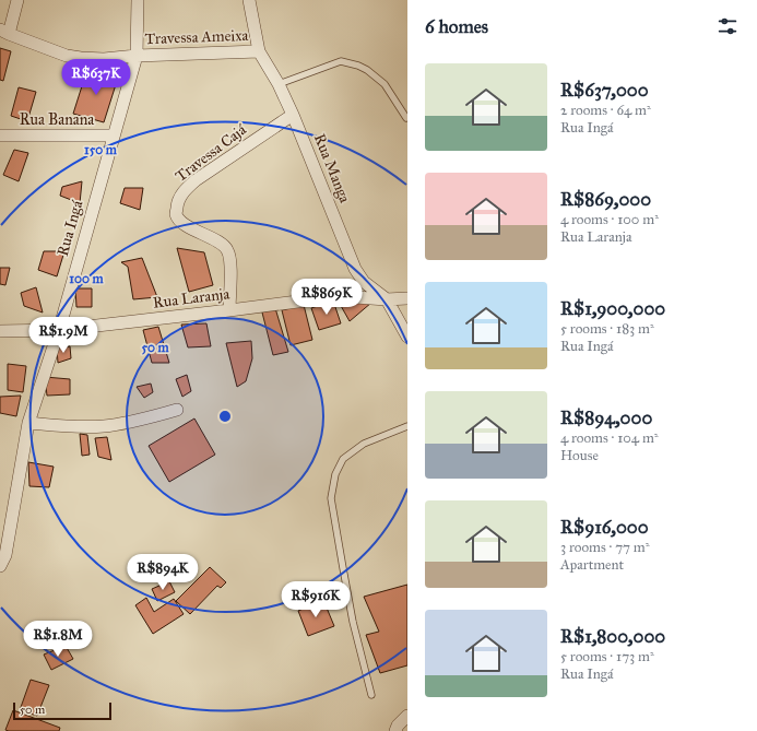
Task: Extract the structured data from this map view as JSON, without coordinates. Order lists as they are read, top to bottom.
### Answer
{
  "streets": {
    "street": [
      "Travessa Ameixa",
      "Rua Banana",
      "Travessa Cajá",
      "Rua Manga",
      "Rua Ingá",
      "Rua Laranja"
    ]
  },
  "crossings": [
    ["Travessa Ameixa", "Rua Manga"],
    ["Travessa Ameixa", "Rua Ingá"],
    ["Rua Banana", "Rua Ingá"],
    ["Travessa Cajá", "Rua Manga"],
    ["Travessa Cajá", "Rua Laranja"],
    ["Rua Manga", "Rua Laranja"],
    ["Rua Ingá", "Rua Laranja"]
  ],
  "scale_bar": "50 m",
  "page": {
    "heading": "6 homes",
    "list": [
      {
        "name": "R$637,000",
        "note": "2 rooms · 64 m² · Rua Ingá"
      },
      {
        "name": "R$869,000",
        "note": "4 rooms · 100 m² · Rua Laranja"
      },
      {
        "name": "R$1,900,000",
        "note": "5 rooms · 183 m² · Rua Ingá"
      },
      {
        "name": "R$894,000",
        "note": "4 rooms · 104 m² · House"
      },
      {
        "name": "R$916,000",
        "note": "3 rooms · 77 m² · Apartment"
      },
      {
        "name": "R$1,800,000",
        "note": "5 rooms · 173 m² · Rua Ingá"
      }
    ],
    "price": [
      "R$637K",
      "R$869K",
      "R$1.9M",
      "R$894K",
      "R$916K",
      "R$1.8M"
    ],
    "scale": "50 m"
  },
  "rings": ["150 m", "100 m", "50 m"]
}
